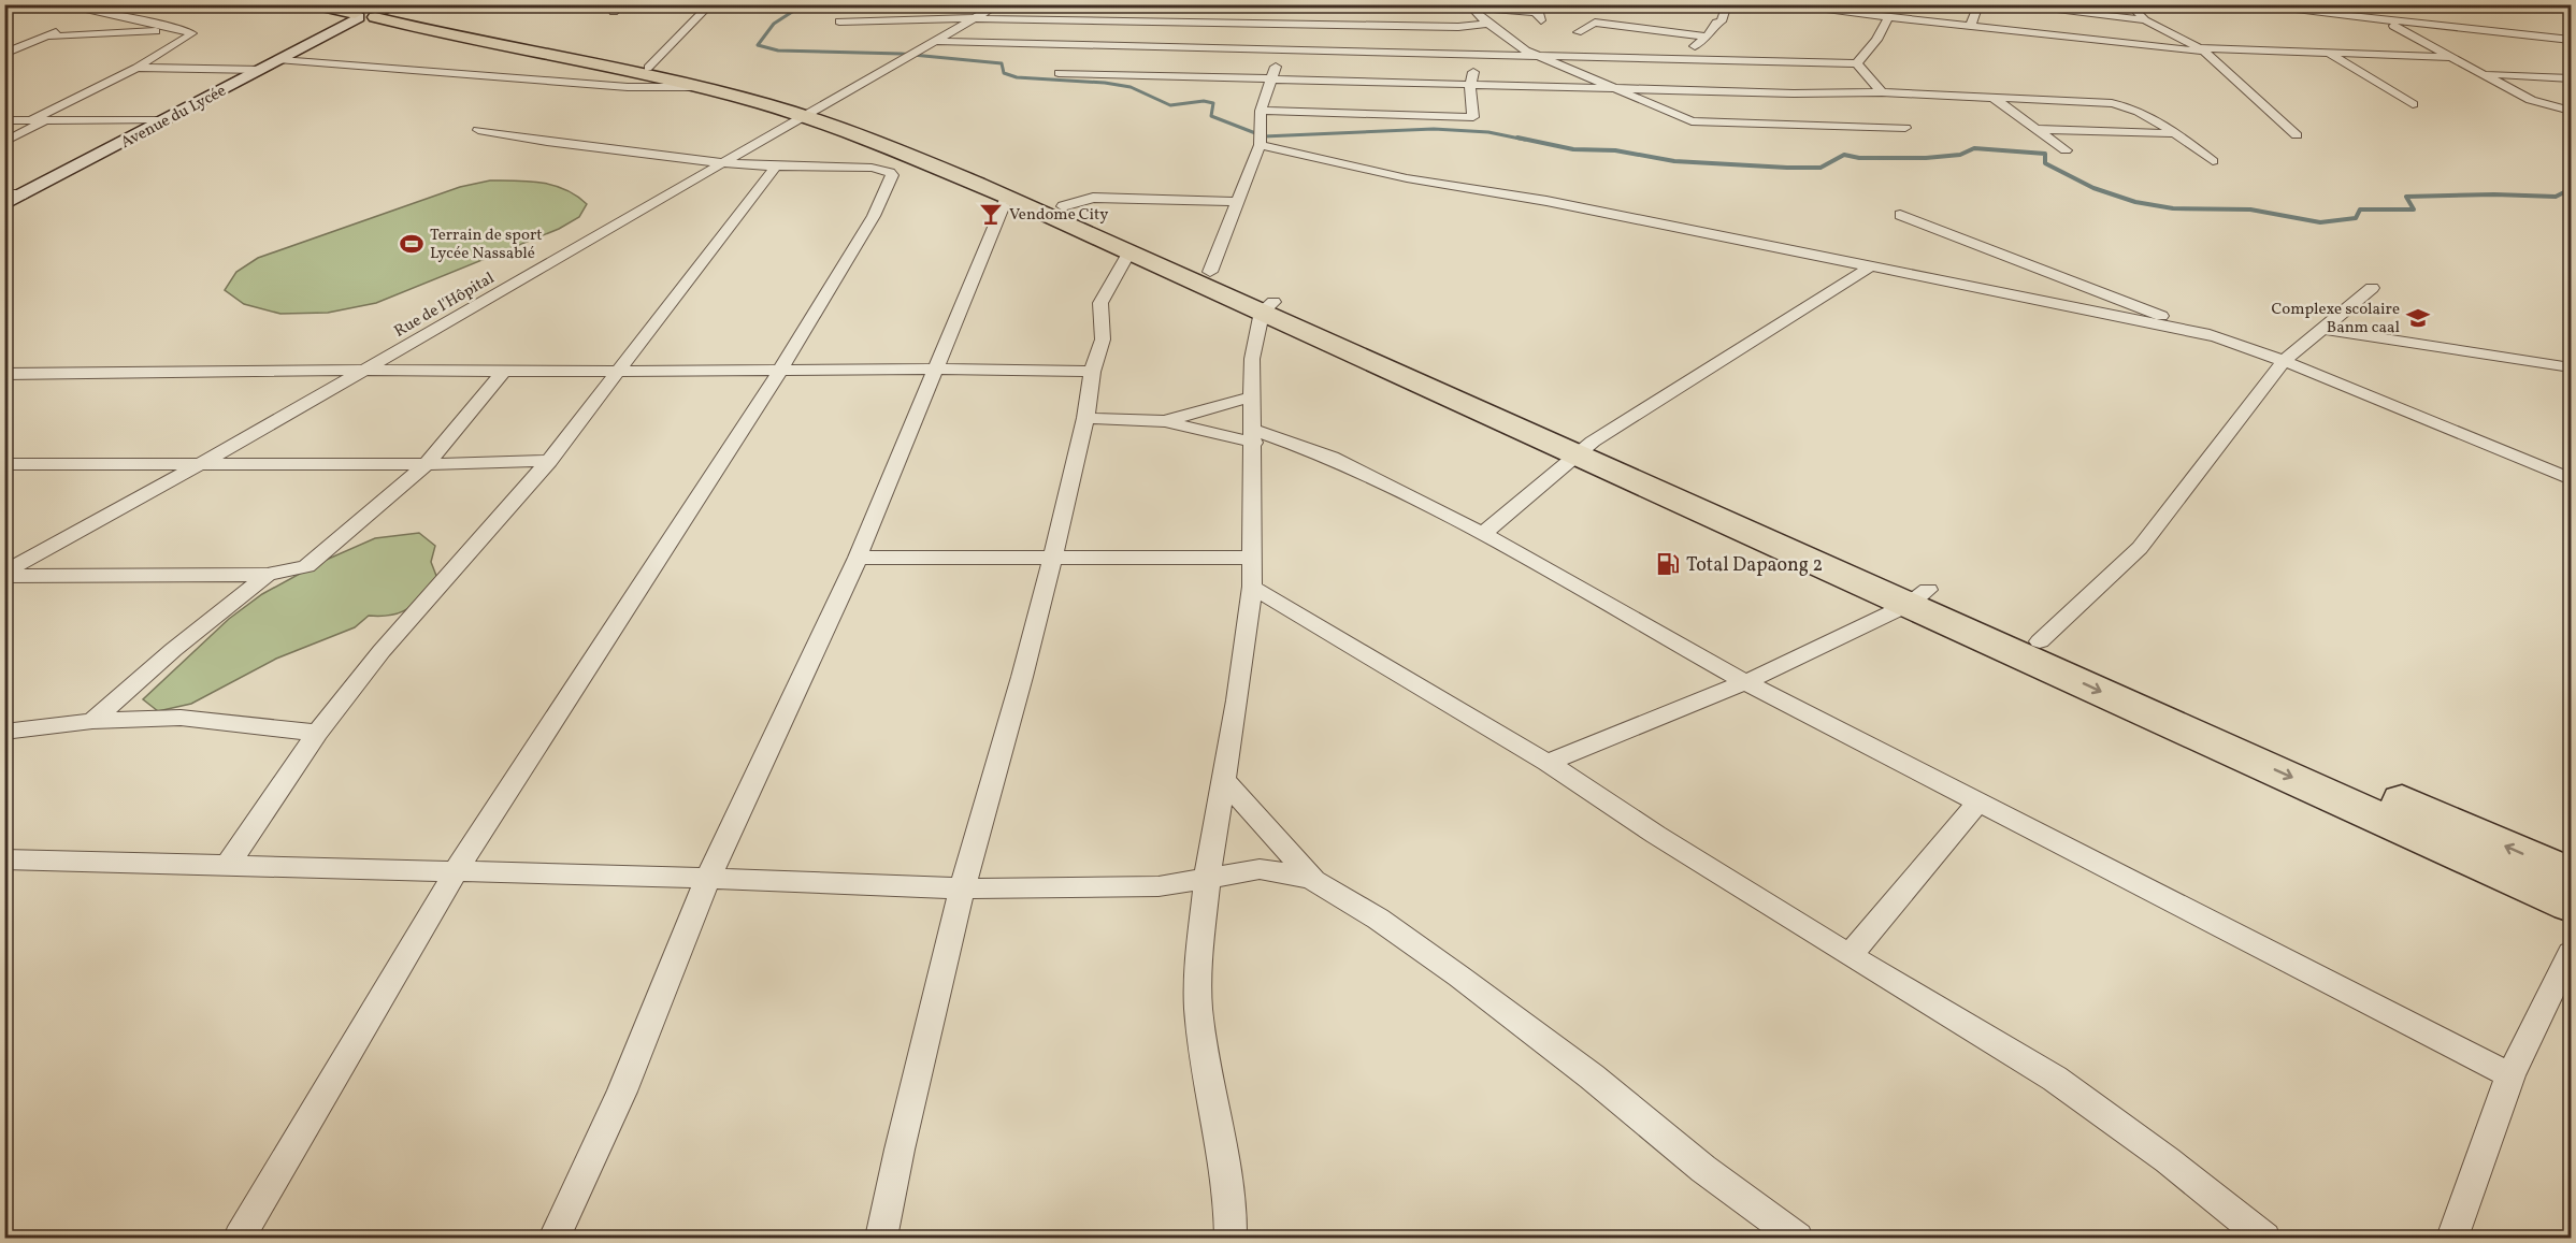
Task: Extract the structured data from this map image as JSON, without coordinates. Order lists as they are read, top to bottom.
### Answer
{
  "streets": {
    "main road": ["Avenue du Lycée"],
    "street": ["Rue de l'Hôpital"]
  },
  "places": {
    "bar": ["Vendome City"],
    "sports": ["Terrain de sport Lycée Nassablé"],
    "school or university": ["Complexe scolaire Banm caal"],
    "fuel station": ["Total Dapaong 2"]
  }
}
